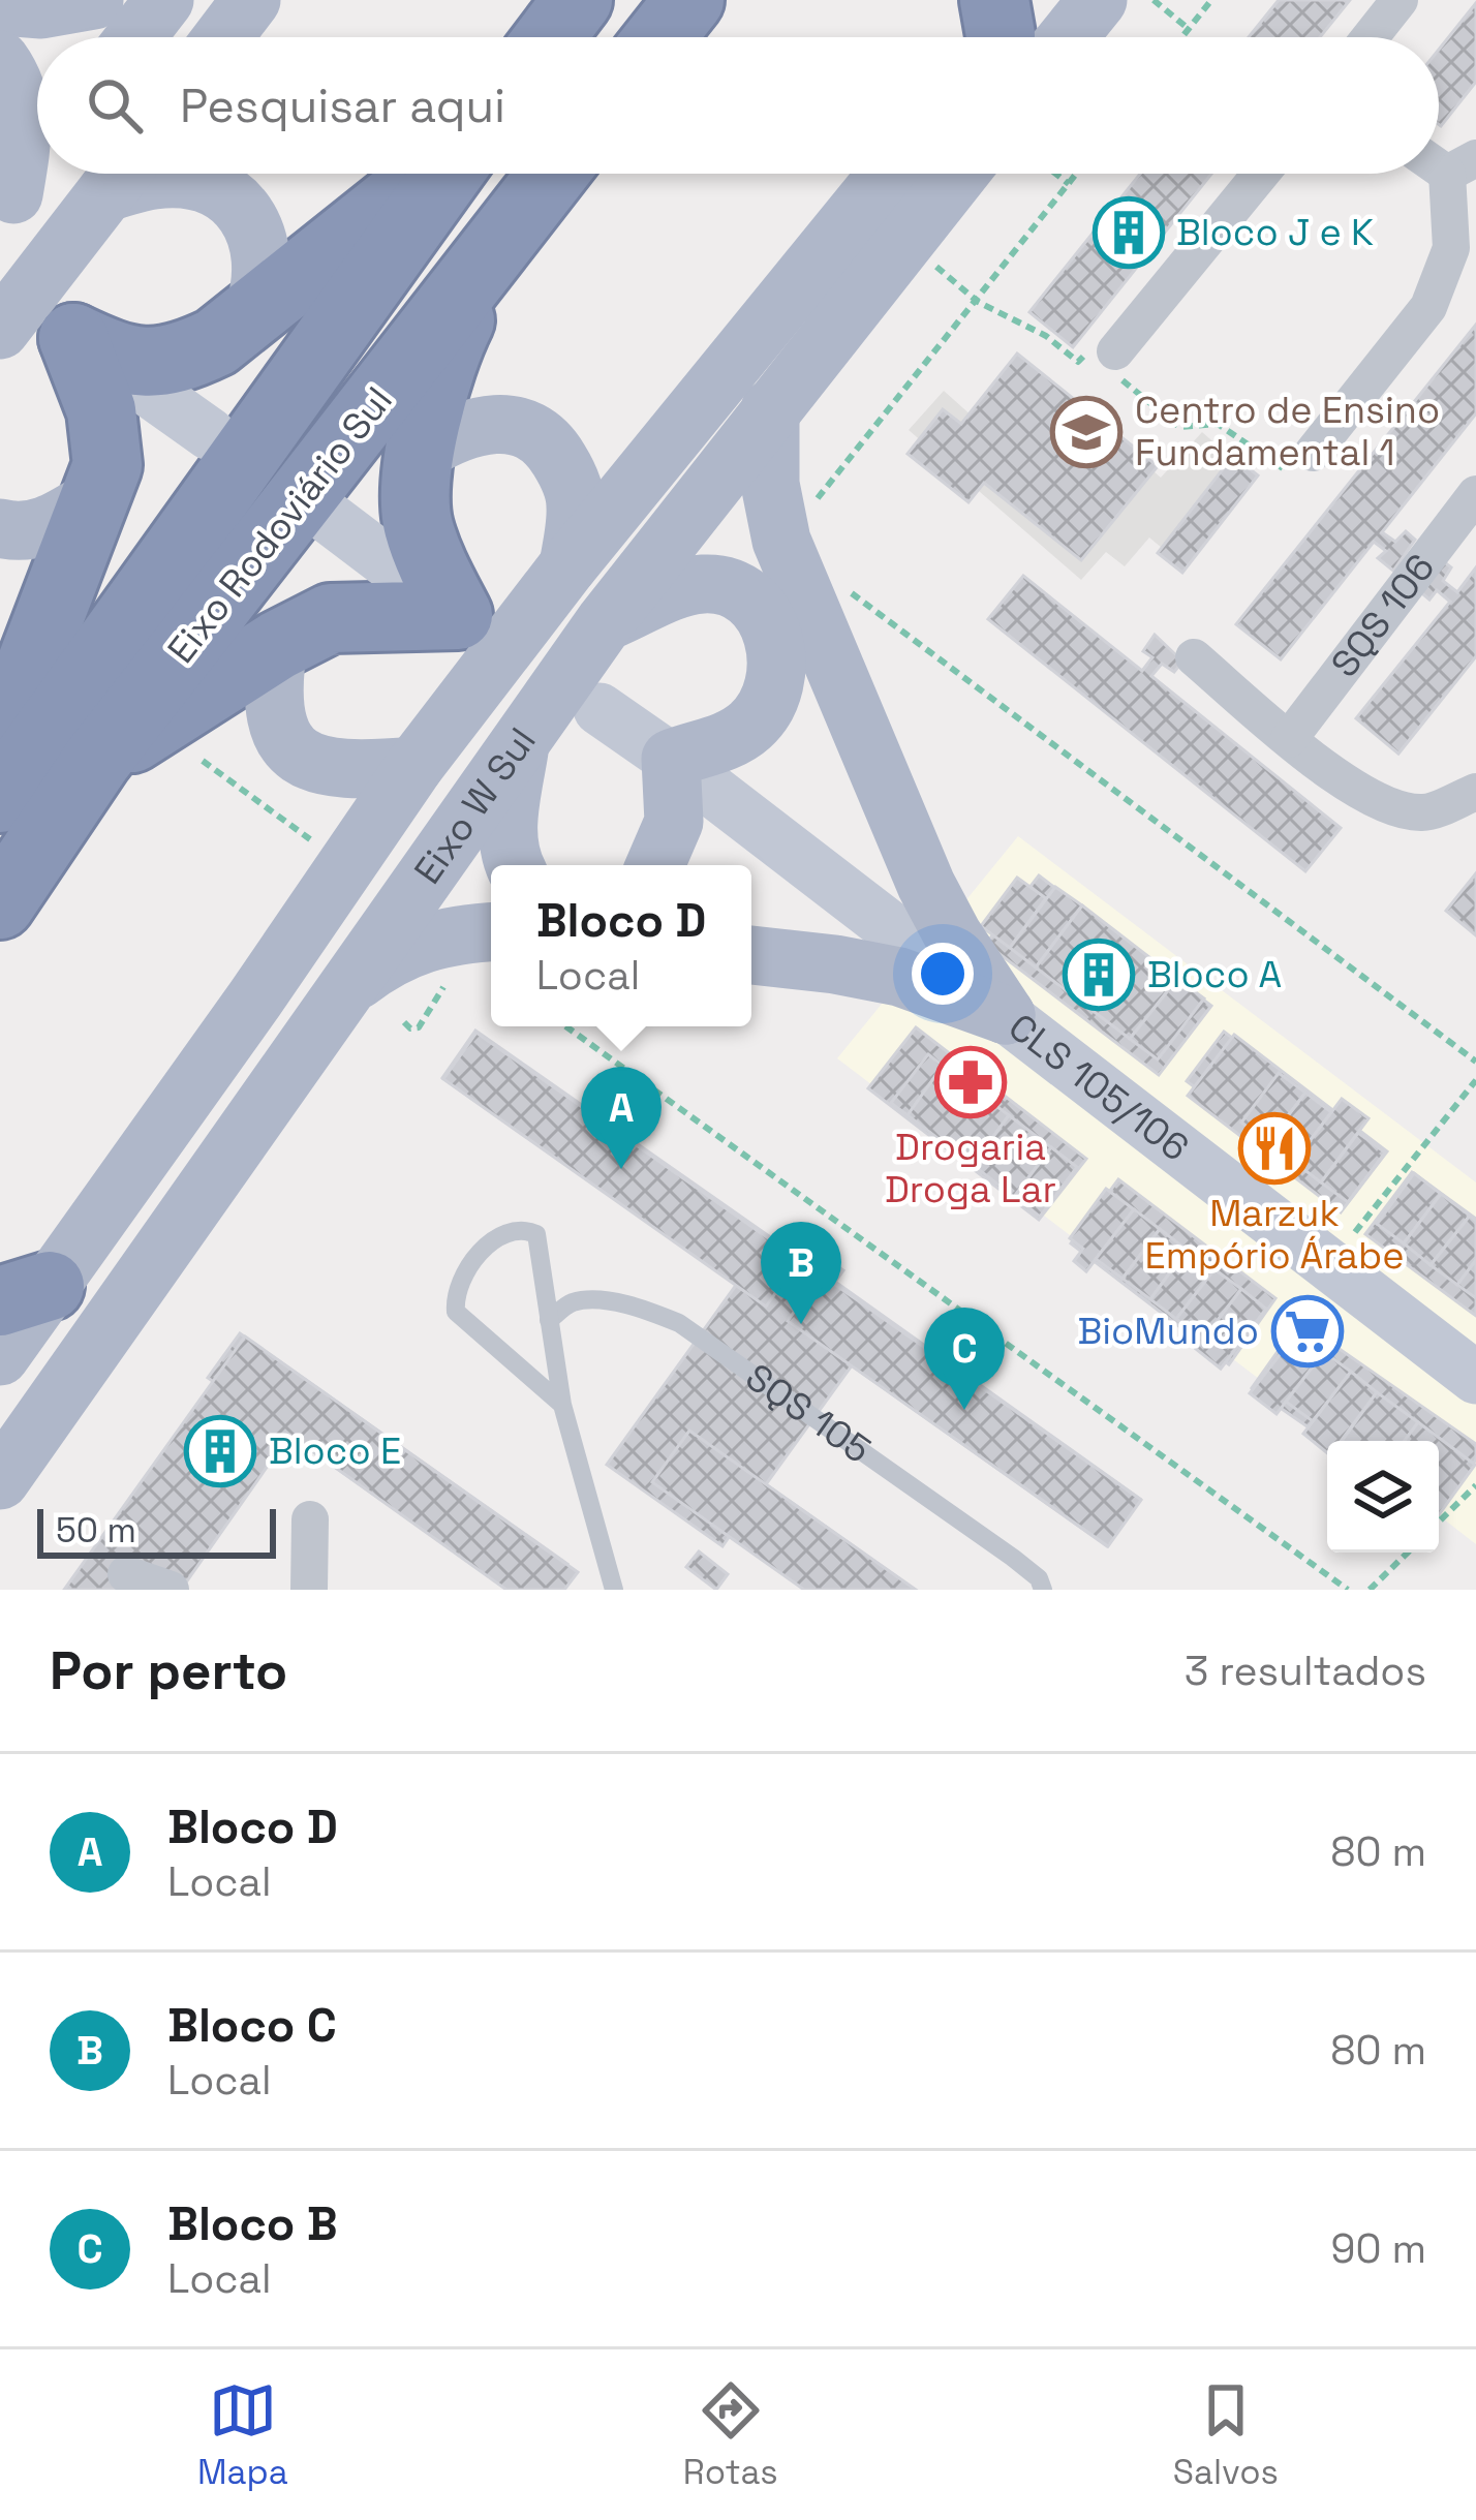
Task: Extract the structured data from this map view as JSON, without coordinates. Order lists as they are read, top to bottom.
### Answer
{
  "streets": {
    "highway": ["Eixo Rodoviário Sul"],
    "main road": ["Eixo W Sul"],
    "street": ["SQS 106", "CLS 105/106"],
    "lane": ["SQS 105"]
  },
  "places": {
    "building": ["Bloco J e K", "Bloco A", "Bloco E"],
    "school or university": ["Centro de Ensino Fundamental 1"],
    "pharmacy": ["Drogaria Droga Lar"],
    "restaurant": ["Marzuk Empório Árabe"],
    "supermarket": ["BioMundo"]
  },
  "scale_bar": "50 m",
  "page": {
    "search": "Pesquisar aqui",
    "popup": ["Bloco D", "Local"],
    "pins": ["A", "B", "C"],
    "scale": "50 m",
    "heading": ["Por perto", "3 resultados"],
    "list": [
      {
        "mark": "A",
        "name": "Bloco D",
        "note": "Local",
        "value": "80 m"
      },
      {
        "mark": "B",
        "name": "Bloco C",
        "note": "Local",
        "value": "80 m"
      },
      {
        "mark": "C",
        "name": "Bloco B",
        "note": "Local",
        "value": "90 m"
      }
    ],
    "nav": ["Mapa", "Rotas", "Salvos"]
  }
}
